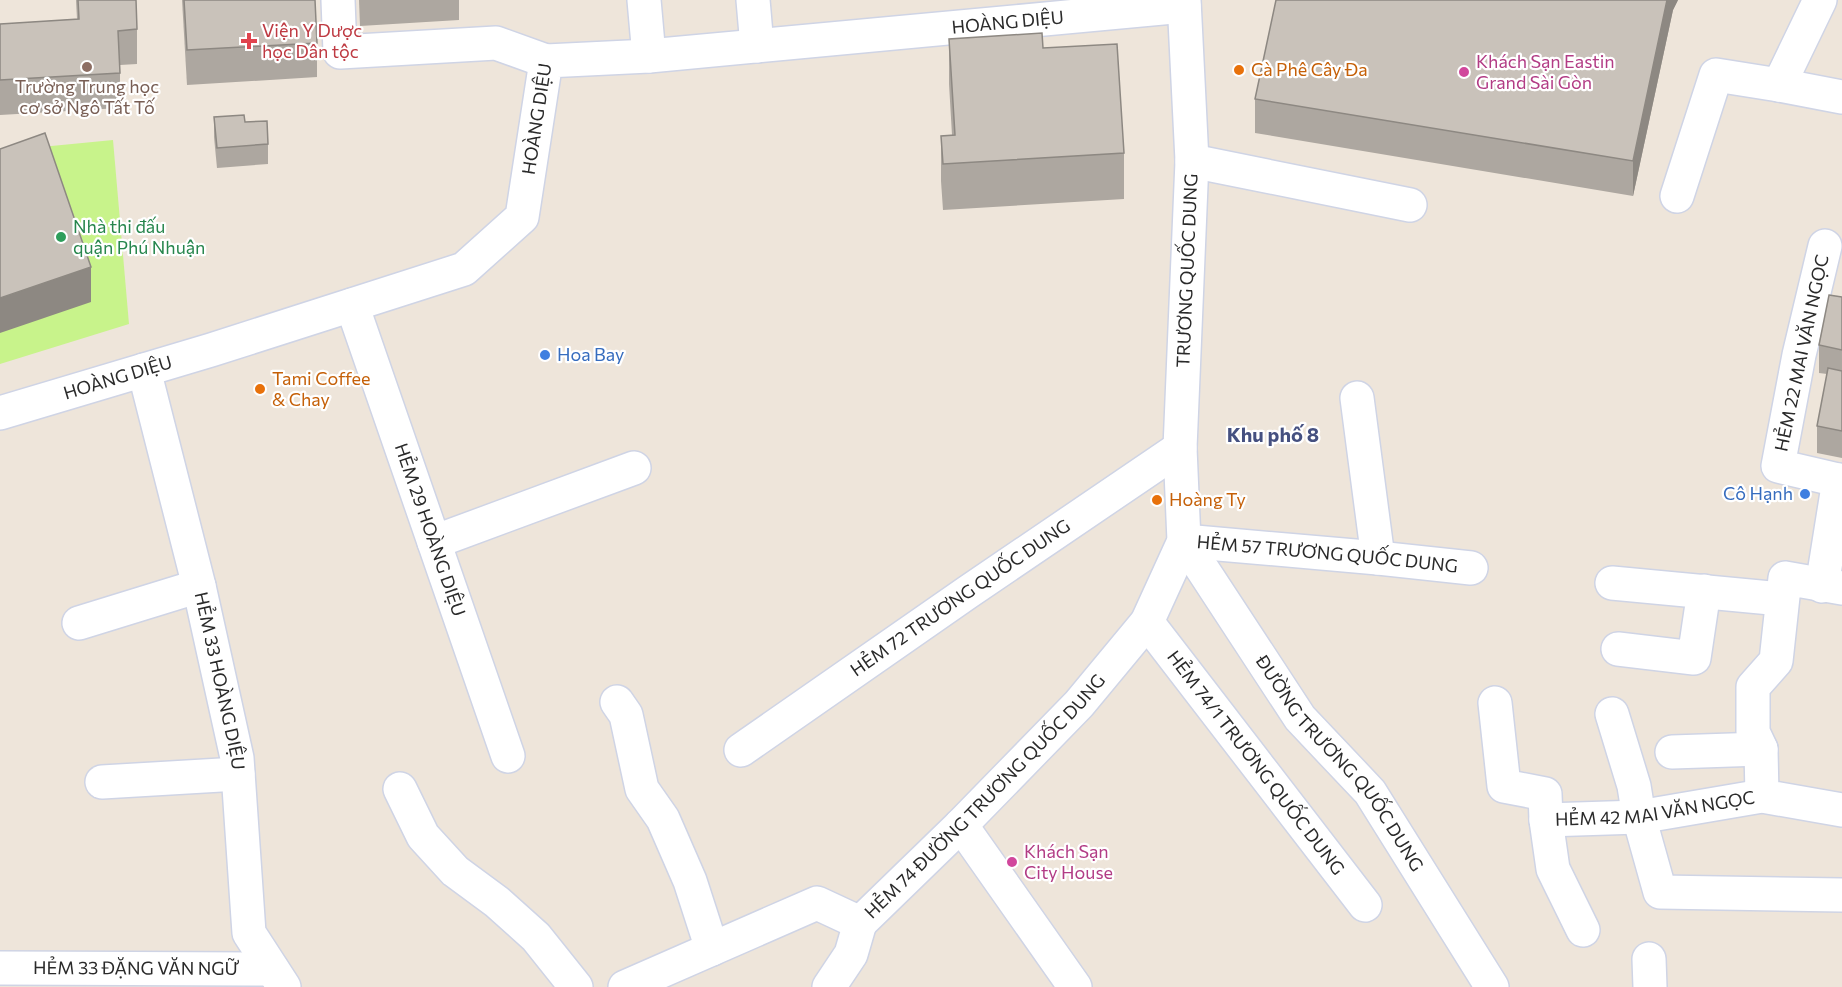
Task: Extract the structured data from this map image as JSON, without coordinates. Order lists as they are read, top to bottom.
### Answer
{
  "streets": {
    "street": [
      "HOÀNG DIỆU",
      "TRƯƠNG QUỐC DUNG",
      "HẺM 22 MAI VĂN NGỌC",
      "HẺM 29 HOÀNG DIỆU",
      "HẺM 57 TRƯƠNG QUỐC DUNG",
      "HẺM 72 TRƯƠNG QUỐC DUNG",
      "HẺM 33 HOÀNG DIỆU",
      "ĐƯỜNG TRƯƠNG QUỐC DUNG",
      "HẺM 74/1 TRƯƠNG QUỐC DUNG",
      "HẺM 74 ĐƯỜNG TRƯƠNG QUỐC DUNG",
      "HẺM 42 MAI VĂN NGỌC",
      "HẺM 33 ĐẶNG VĂN NGỮ"
    ]
  },
  "crossings": [
    ["HOÀNG DIỆU", "TRƯƠNG QUỐC DUNG"],
    ["HOÀNG DIỆU", "HẺM 29 HOÀNG DIỆU"],
    ["HOÀNG DIỆU", "HẺM 33 HOÀNG DIỆU"],
    ["TRƯƠNG QUỐC DUNG", "HẺM 57 TRƯƠNG QUỐC DUNG"],
    ["TRƯƠNG QUỐC DUNG", "HẺM 72 TRƯƠNG QUỐC DUNG"],
    ["TRƯƠNG QUỐC DUNG", "ĐƯỜNG TRƯƠNG QUỐC DUNG"],
    ["TRƯƠNG QUỐC DUNG", "HẺM 74 ĐƯỜNG TRƯƠNG QUỐC DUNG"],
    ["HẺM 57 TRƯƠNG QUỐC DUNG", "ĐƯỜNG TRƯƠNG QUỐC DUNG"],
    ["HẺM 57 TRƯƠNG QUỐC DUNG", "HẺM 74 ĐƯỜNG TRƯƠNG QUỐC DUNG"],
    ["HẺM 33 HOÀNG DIỆU", "HẺM 33 ĐẶNG VĂN NGỮ"],
    ["ĐƯỜNG TRƯƠNG QUỐC DUNG", "HẺM 74 ĐƯỜNG TRƯƠNG QUỐC DUNG"],
    ["HẺM 74/1 TRƯƠNG QUỐC DUNG", "HẺM 74 ĐƯỜNG TRƯƠNG QUỐC DUNG"]
  ],
  "districts": ["Khu phố 8"],
  "places": {
    "health": ["Viện Y Dược học Dân tộc"],
    "other": [
      "Trường Trung học cơ sở Ngô Tất Tố",
      "Cà Phê Cây Đa",
      "Khách Sạn Eastin Grand Sài Gòn",
      "Nhà thi đấu quận Phú Nhuận",
      "Hoa Bay",
      "Tami Coffee & Chay",
      "Cô Hạnh",
      "Hoàng Ty",
      "Khách Sạn City House"
    ]
  }
}
